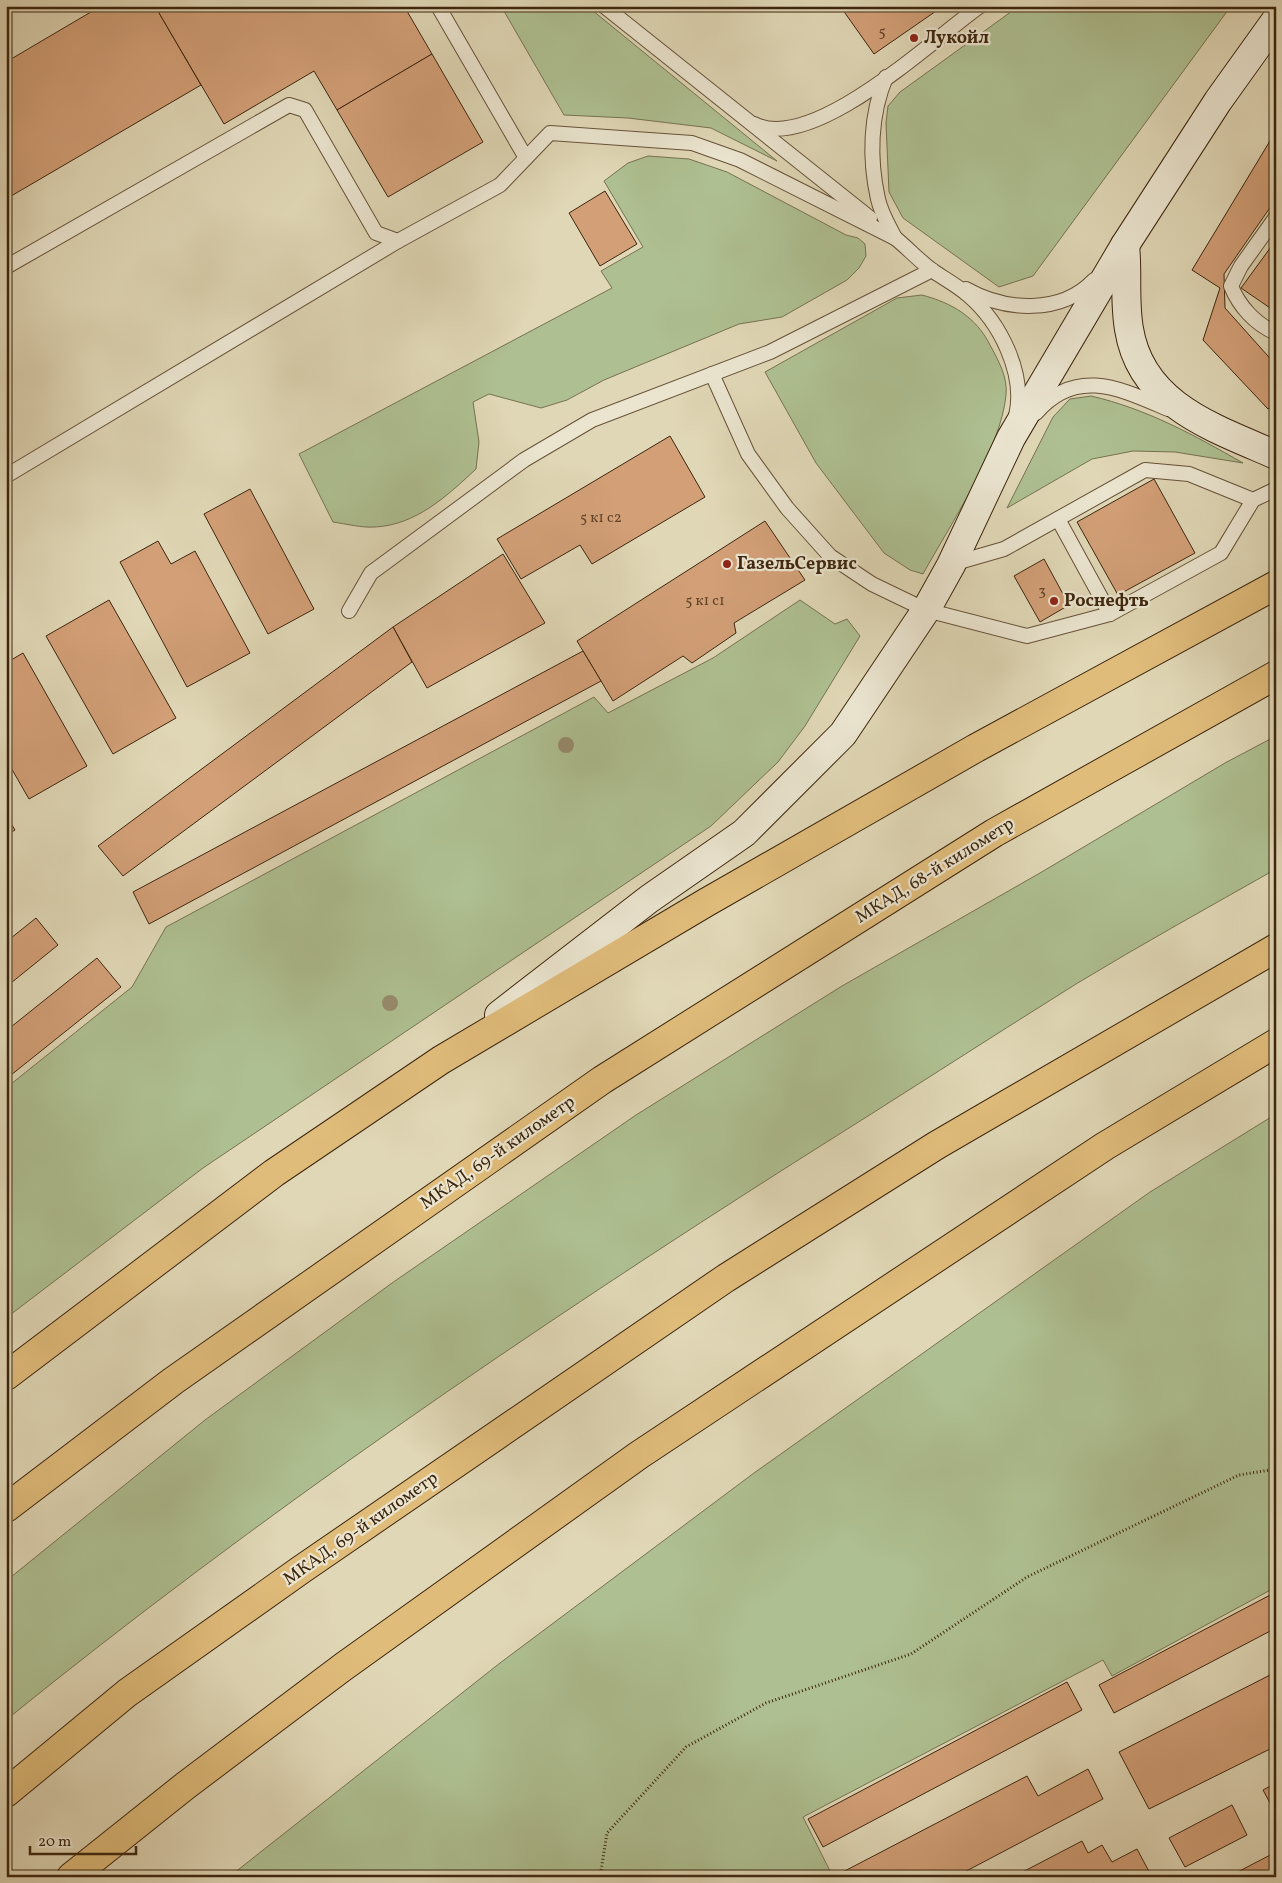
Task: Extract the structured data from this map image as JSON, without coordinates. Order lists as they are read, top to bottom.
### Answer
{
  "streets": {
    "main road": ["МКАД, 68-й километр", "МКАД, 69-й километр"]
  },
  "crossings": [
    ["МКАД, 68-й километр", "МКАД, 69-й километр"]
  ],
  "places": ["Лукойл", "ГазельСервис", "Роснефть"],
  "house_numbers": [
    "5",
    "5 к1 с2",
    "3",
    "5 к1 с1"
  ],
  "scale_bar": "20 m"
}
